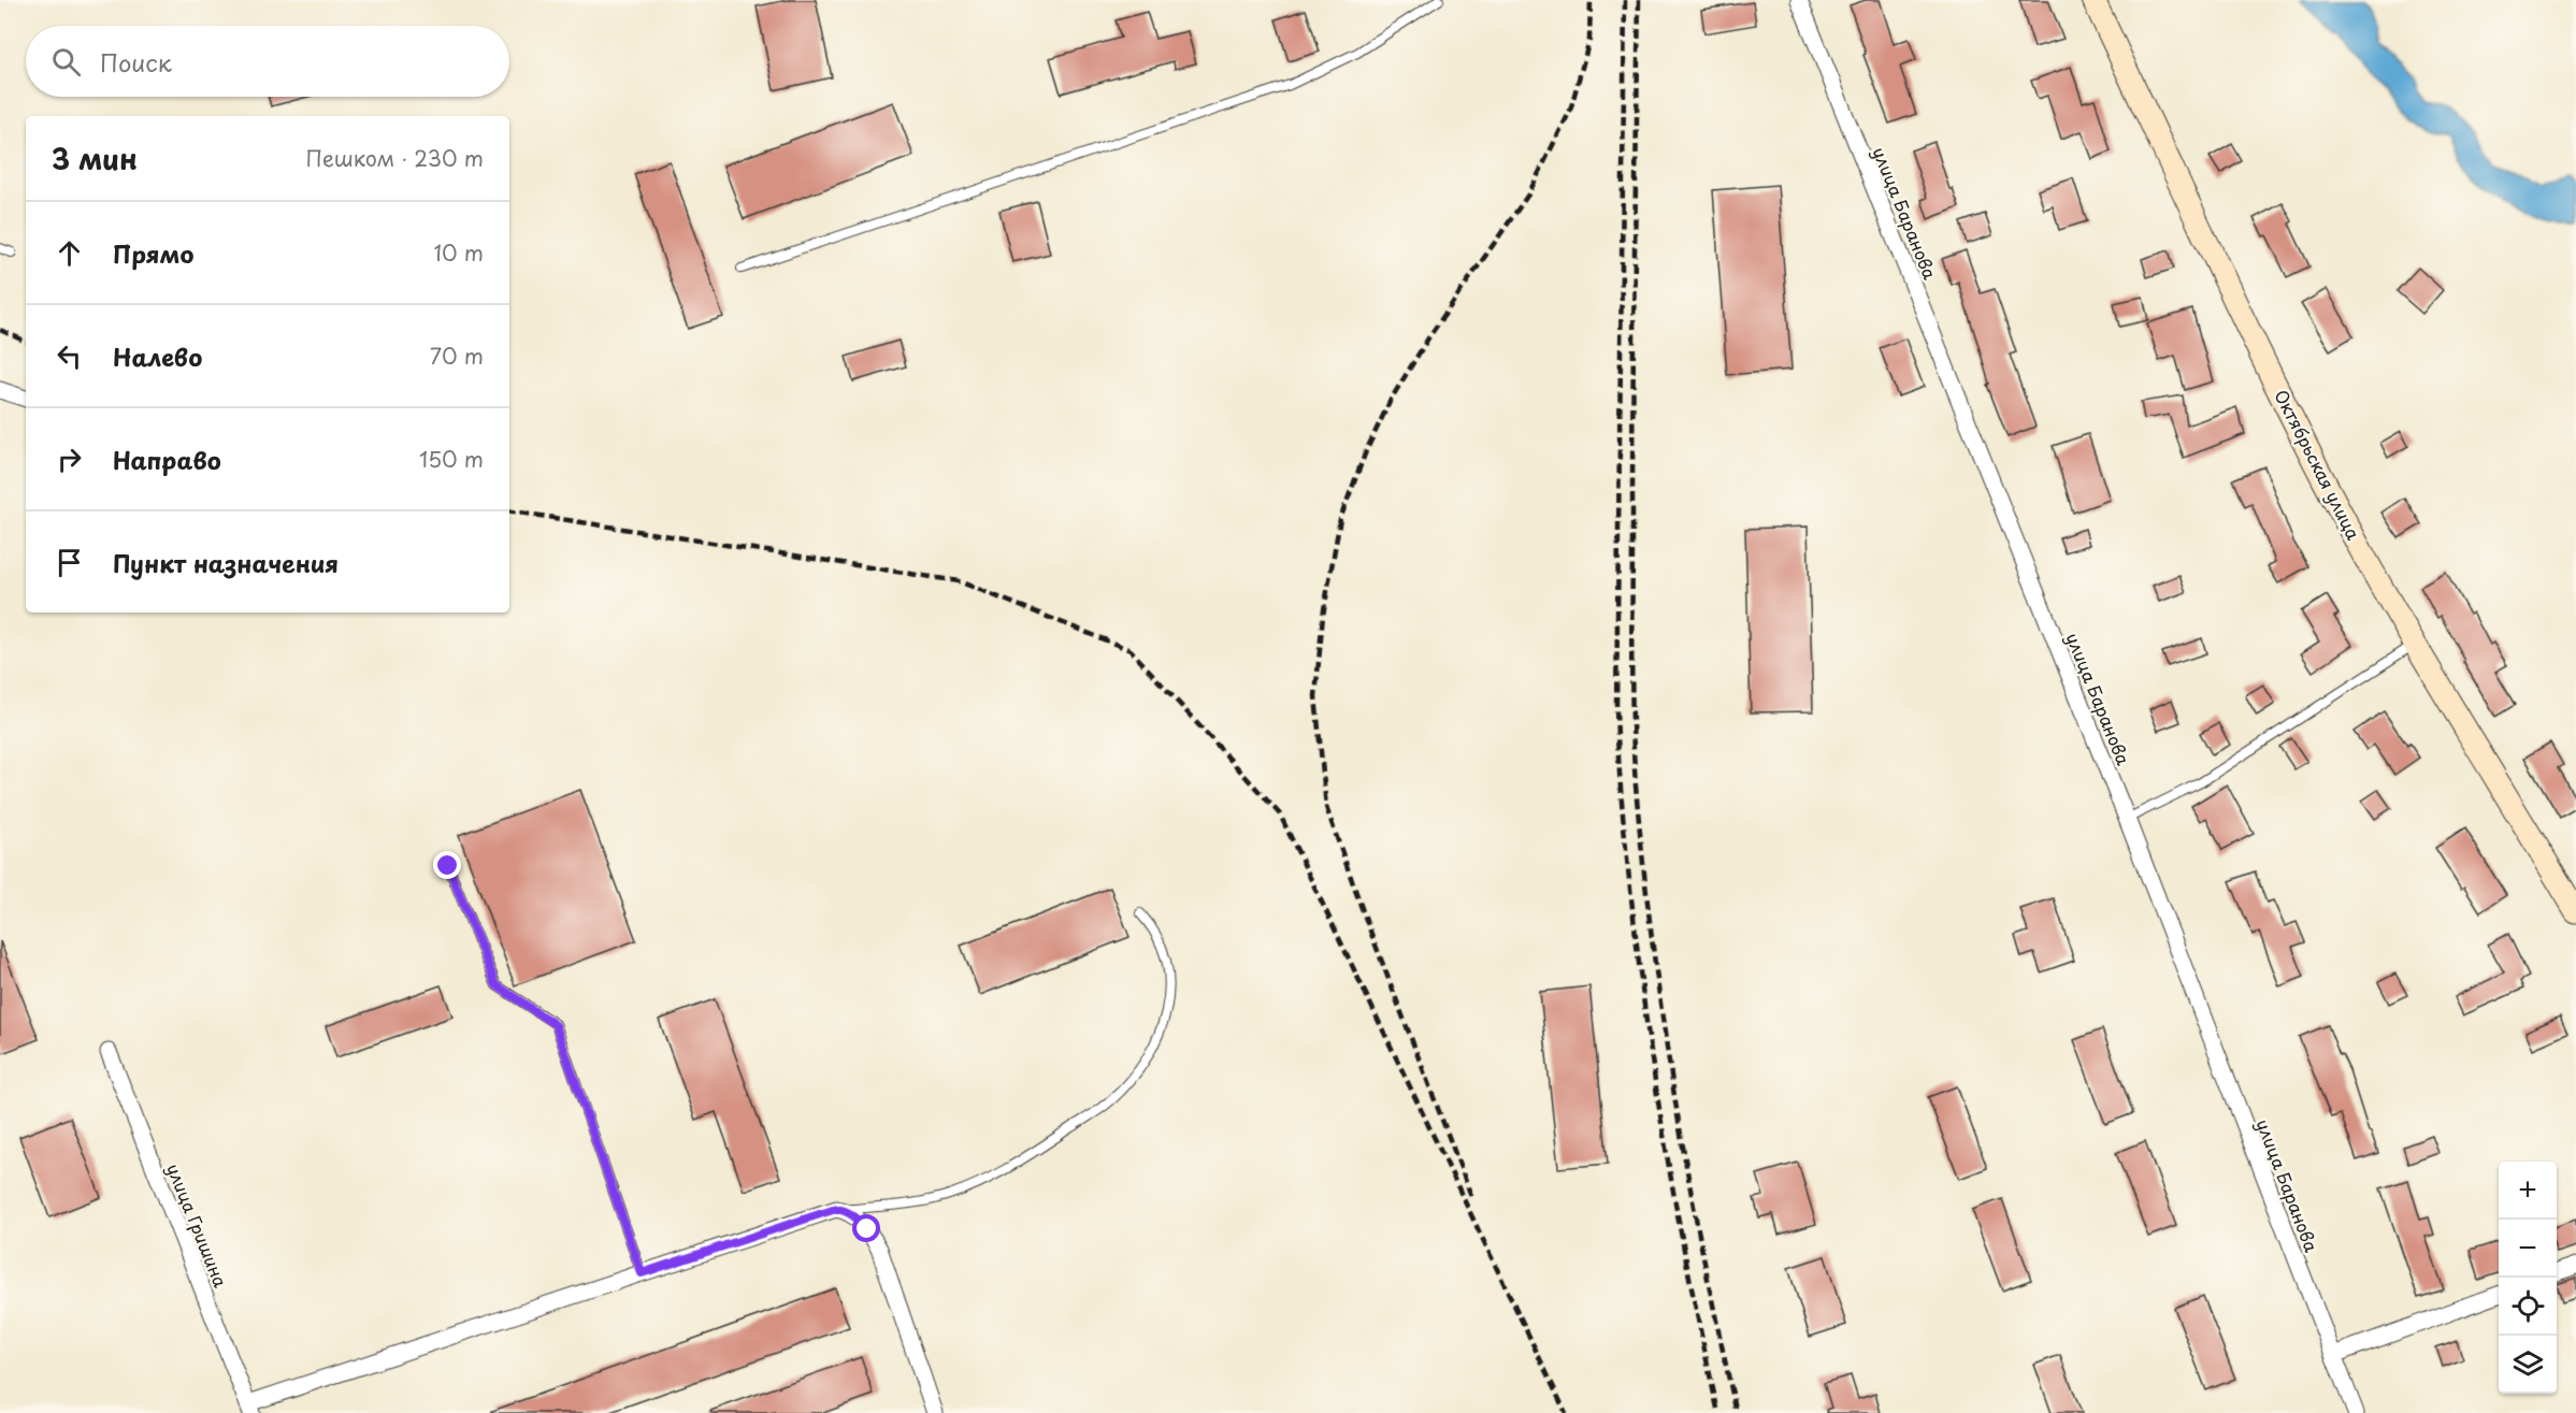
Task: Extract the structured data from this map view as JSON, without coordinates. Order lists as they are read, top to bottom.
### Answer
{
  "streets": {
    "street": ["улица Баранова", "Октябрьская улица", "улица Гришина"]
  },
  "page": {
    "search": "Поиск",
    "heading": ["3 мин", "Пешком · 230 m"],
    "list": [
      ["Прямо", "10 m"],
      ["Налево", "70 m"],
      ["Направо", "150 m"],
      "Пункт назначения"
    ],
    "map_buttons": ["+", "−"]
  }
}
